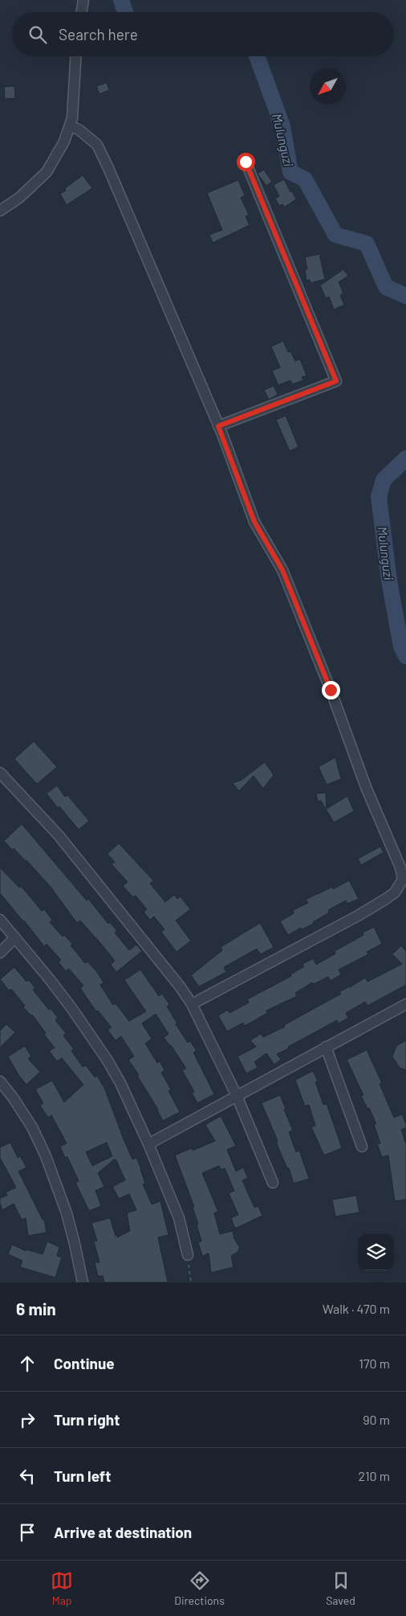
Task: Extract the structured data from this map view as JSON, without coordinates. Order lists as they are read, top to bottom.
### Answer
{
  "water": ["Mulunguzi"],
  "north": "bottom left",
  "page": {
    "search": "Search here",
    "heading": ["6 min", "Walk · 470 m"],
    "list": [
      ["Continue", "170 m"],
      ["Turn right", "90 m"],
      ["Turn left", "210 m"],
      "Arrive at destination"
    ],
    "nav": ["Map", "Directions", "Saved"]
  }
}
